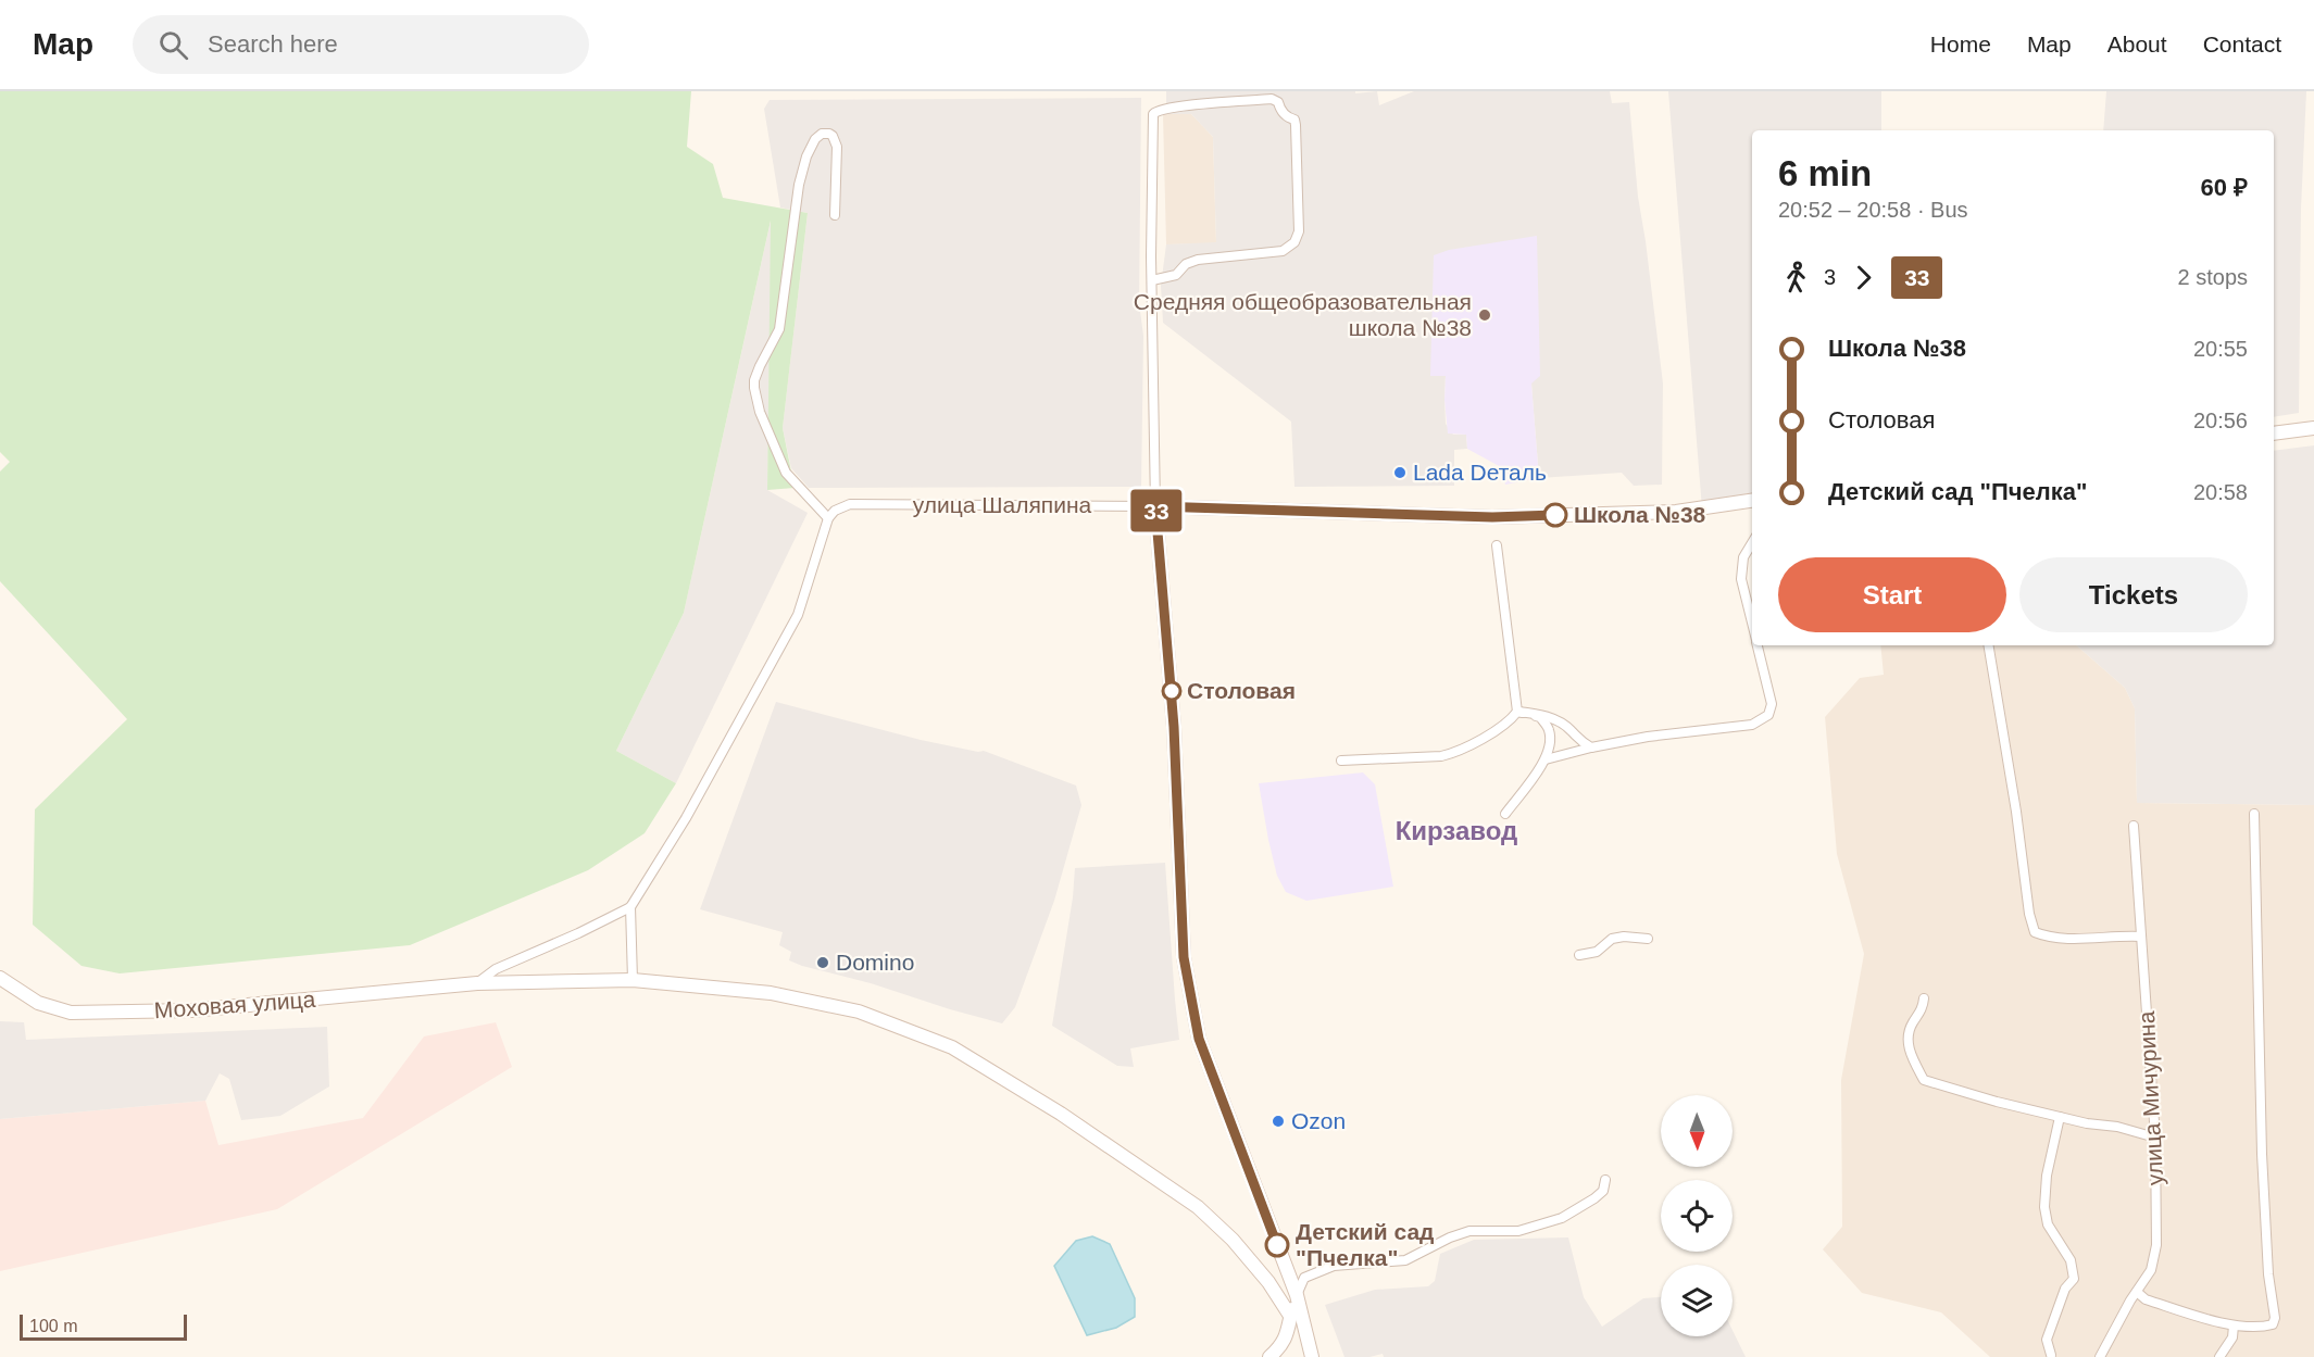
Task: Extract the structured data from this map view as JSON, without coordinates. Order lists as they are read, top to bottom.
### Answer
{
  "streets": {
    "street": ["улица Шаляпина", "Моховая улица", "улица Мичурина"]
  },
  "districts": ["Кирзавод"],
  "places": [
    "Средняя общеобразовательная школа №38",
    "Lada Dеталь",
    "Школа №38",
    "Столовая",
    "Domino",
    "Ozon",
    "Детский сад \"Пчелка\""
  ],
  "lines": ["bus line 33"],
  "scale_bar": "100 m",
  "north": "bottom",
  "page": {
    "header": "Map",
    "search": "Search here",
    "nav": [
      "Home",
      "Map",
      "About",
      "Contact"
    ],
    "on_map": "33",
    "heading": ["6 min", "20:52 – 20:58 · Bus", "60 ₽"],
    "legs": ["3", "33", "2 stops"],
    "list": [
      {
        "name": "Школа №38",
        "value": "20:55"
      },
      {
        "name": "Столовая",
        "value": "20:56"
      },
      {
        "name": "Детский сад \"Пчелка\"",
        "value": "20:58"
      }
    ],
    "buttons": ["Start", "Tickets"],
    "scale": "100 m"
  }
}
